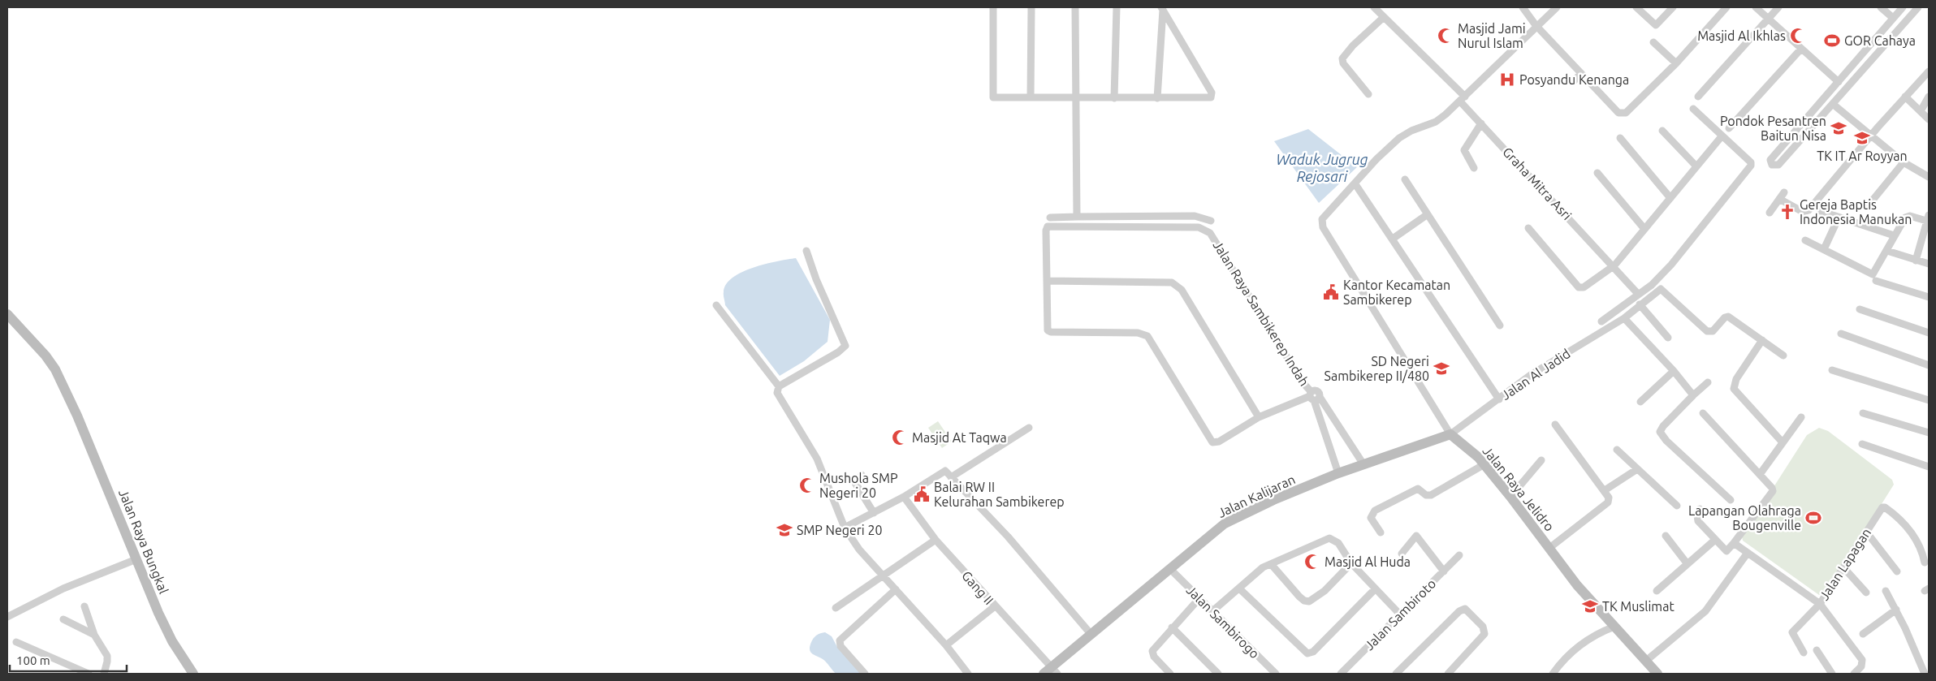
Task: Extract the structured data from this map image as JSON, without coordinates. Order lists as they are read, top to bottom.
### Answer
{
  "streets": {
    "street": [
      "Graha Mitra Asri",
      "Jalan Raya Sambikerep Indah",
      "Jalan Al Jadid",
      "Jalan Raya Jelidro",
      "Jalan Kalijaran",
      "Jalan Raya Bungkal",
      "Jalan Lapagan",
      "Gang II",
      "Jalan Sambiroto",
      "Jalan Sambirogo"
    ]
  },
  "crossings": [
    ["Jalan Al Jadid", "Jalan Raya Jelidro"],
    ["Jalan Al Jadid", "Jalan Kalijaran"],
    ["Jalan Raya Jelidro", "Jalan Kalijaran"],
    ["Jalan Kalijaran", "Gang II"],
    ["Jalan Kalijaran", "Jalan Sambirogo"]
  ],
  "water": ["Waduk Jugrug Rejosari"],
  "places": {
    "mosque": [
      "Masjid Jami Nurul Islam",
      "Masjid Al Ikhlas",
      "Masjid At Taqwa",
      "Mushola SMP Negeri 20",
      "Masjid Al Huda"
    ],
    "sports": ["GOR Cahaya", "Lapangan Olahraga Bougenville"],
    "hospital": ["Posyandu Kenanga"],
    "school or university": [
      "Pondok Pesantren Baitun Nisa",
      "TK IT Ar Royyan",
      "SD Negeri Sambikerep II/480",
      "SMP Negeri 20",
      "TK Muslimat"
    ],
    "church": ["Gereja Baptis Indonesia Manukan"],
    "public building": ["Kantor Kecamatan Sambikerep", "Balai RW II Kelurahan Sambikerep"]
  },
  "scale_bar": "100 m"
}
